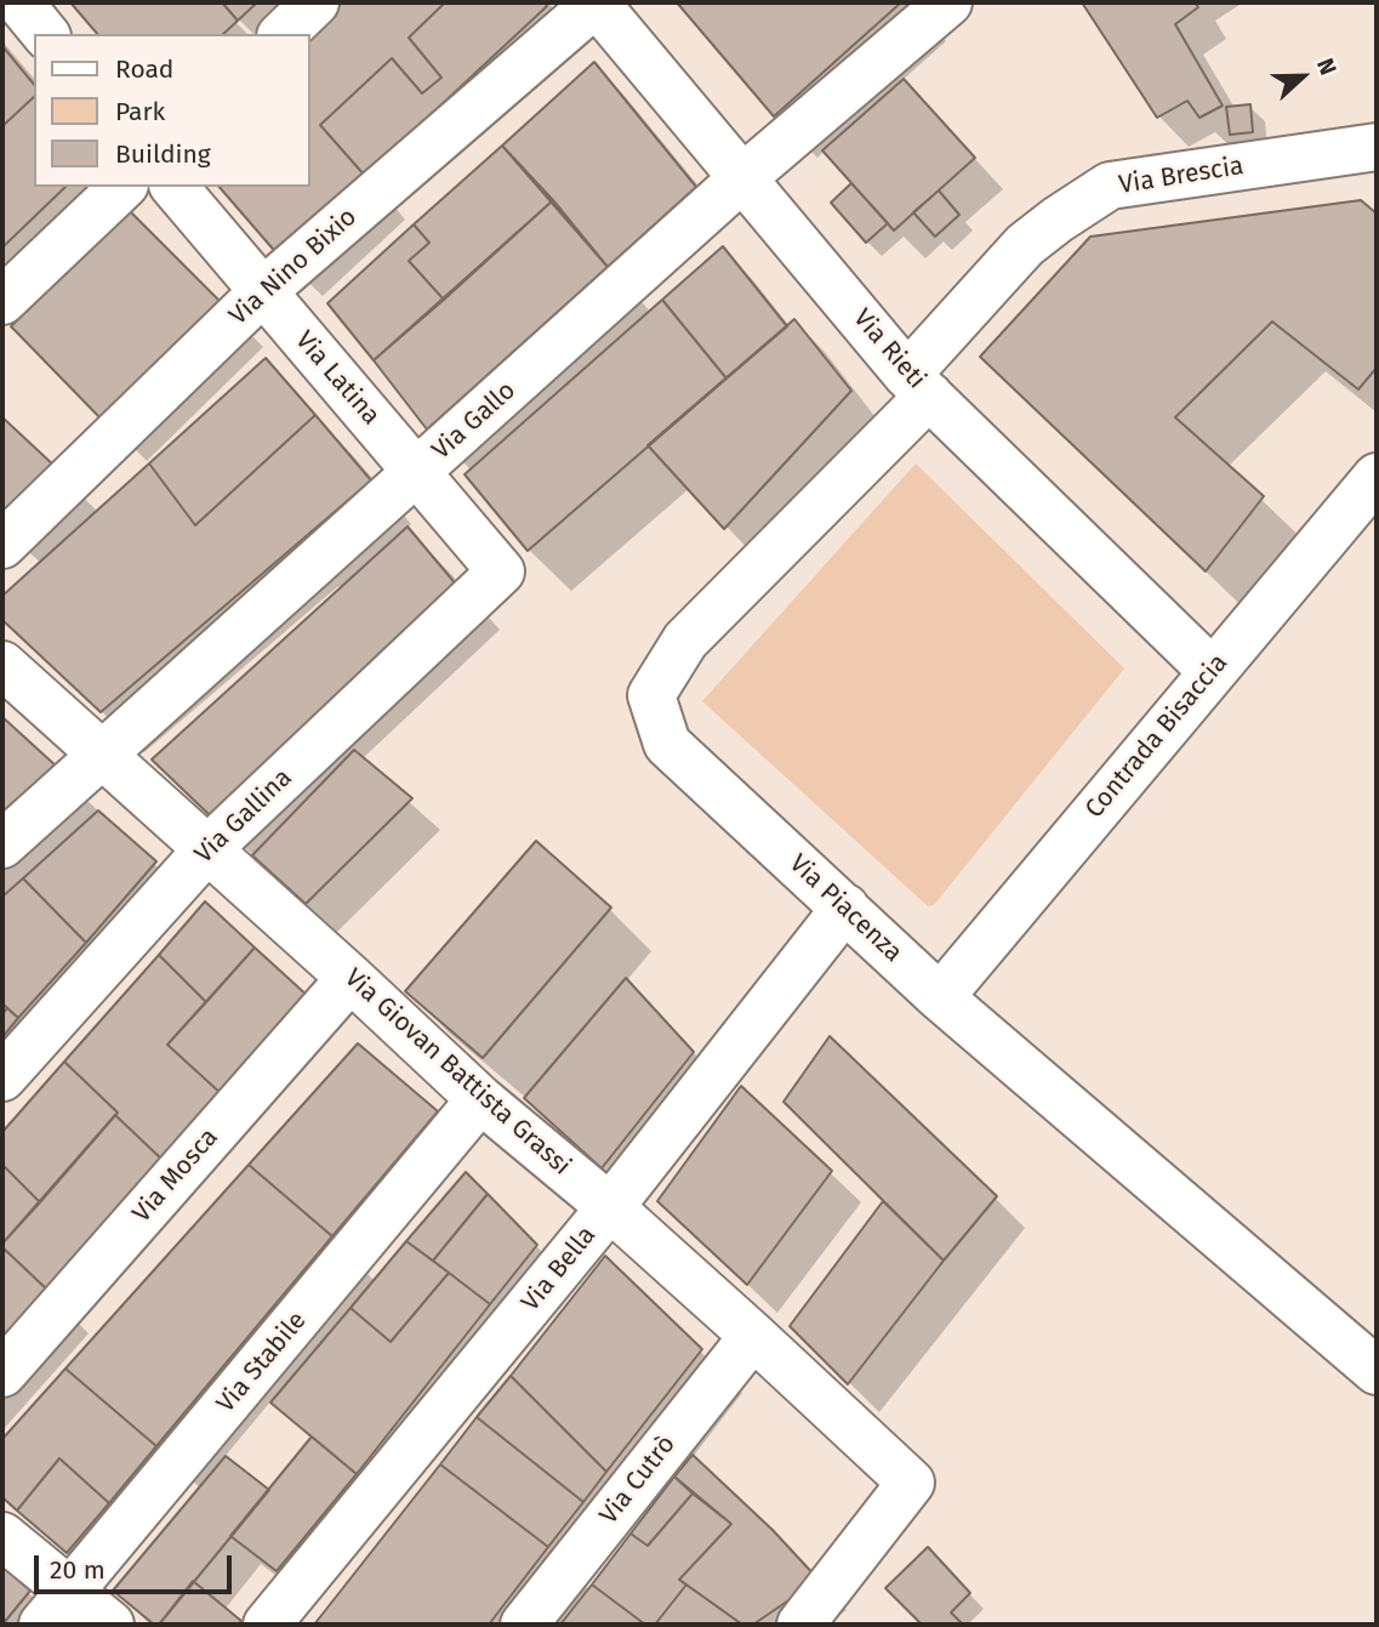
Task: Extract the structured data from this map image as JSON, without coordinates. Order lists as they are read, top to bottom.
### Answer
{
  "streets": {
    "street": [
      "Via Brescia",
      "Via Nino Bixio",
      "Via Rieti",
      "Via Latina",
      "Via Gallo",
      "Contrada Bisaccia",
      "Via Gallina",
      "Via Piacenza",
      "Via Giovan Battista Grassi",
      "Via Mosca",
      "Via Bella",
      "Via Stabile",
      "Via Cutrò"
    ]
  },
  "crossings": [
    ["Via Brescia", "Via Rieti"],
    ["Via Brescia", "Via Piacenza"],
    ["Via Nino Bixio", "Via Rieti"],
    ["Via Nino Bixio", "Via Latina"],
    ["Via Rieti", "Via Gallo"],
    ["Via Rieti", "Contrada Bisaccia"],
    ["Via Rieti", "Via Piacenza"],
    ["Via Latina", "Via Gallo"],
    ["Via Latina", "Via Gallina"],
    ["Via Gallo", "Via Giovan Battista Grassi"],
    ["Contrada Bisaccia", "Via Piacenza"],
    ["Via Gallina", "Via Giovan Battista Grassi"],
    ["Via Piacenza", "Via Bella"],
    ["Via Giovan Battista Grassi", "Via Mosca"],
    ["Via Giovan Battista Grassi", "Via Bella"],
    ["Via Giovan Battista Grassi", "Via Stabile"],
    ["Via Giovan Battista Grassi", "Via Cutrò"]
  ],
  "legend": ["Road", "Park", "Building"],
  "scale_bar": "20 m",
  "north": "right"
}
